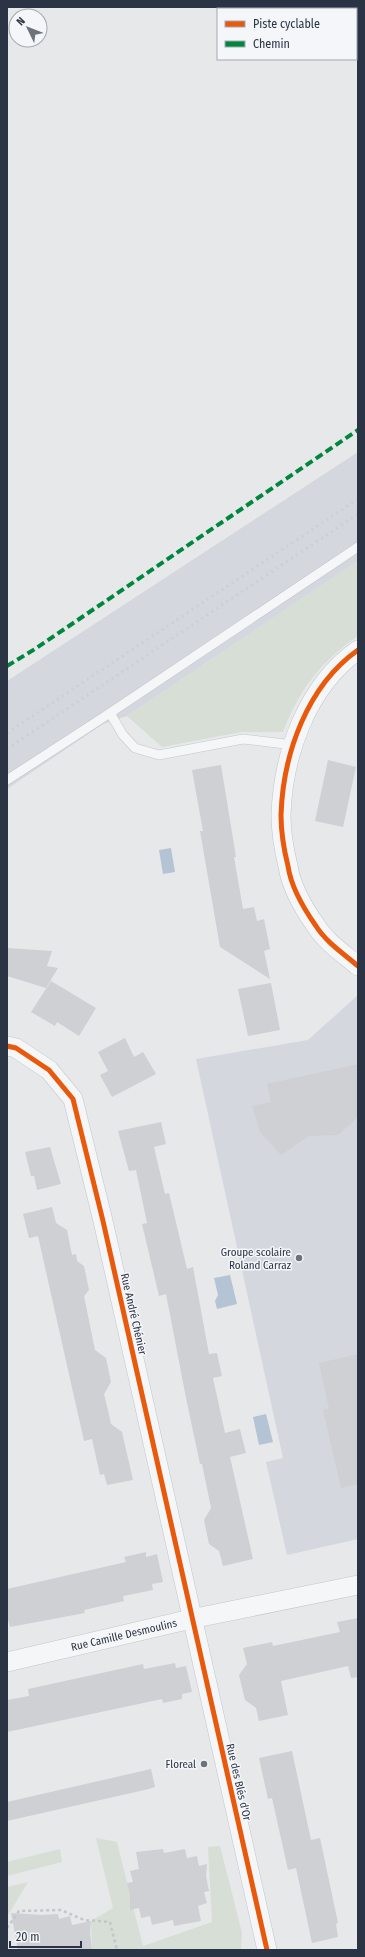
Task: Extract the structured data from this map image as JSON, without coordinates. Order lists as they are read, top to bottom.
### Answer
{
  "streets": {
    "street": ["Rue André Chénier", "Rue Camille Desmoulins", "Rue des Blés d'Or"]
  },
  "crossings": [
    ["Rue André Chénier", "Rue Camille Desmoulins"],
    ["Rue André Chénier", "Rue des Blés d'Or"],
    ["Rue Camille Desmoulins", "Rue des Blés d'Or"]
  ],
  "places": ["Groupe scolaire Roland Carraz", "Floreal"],
  "legend": ["Piste cyclable", "Chemin"],
  "scale_bar": "20 m",
  "north": "top left"
}
